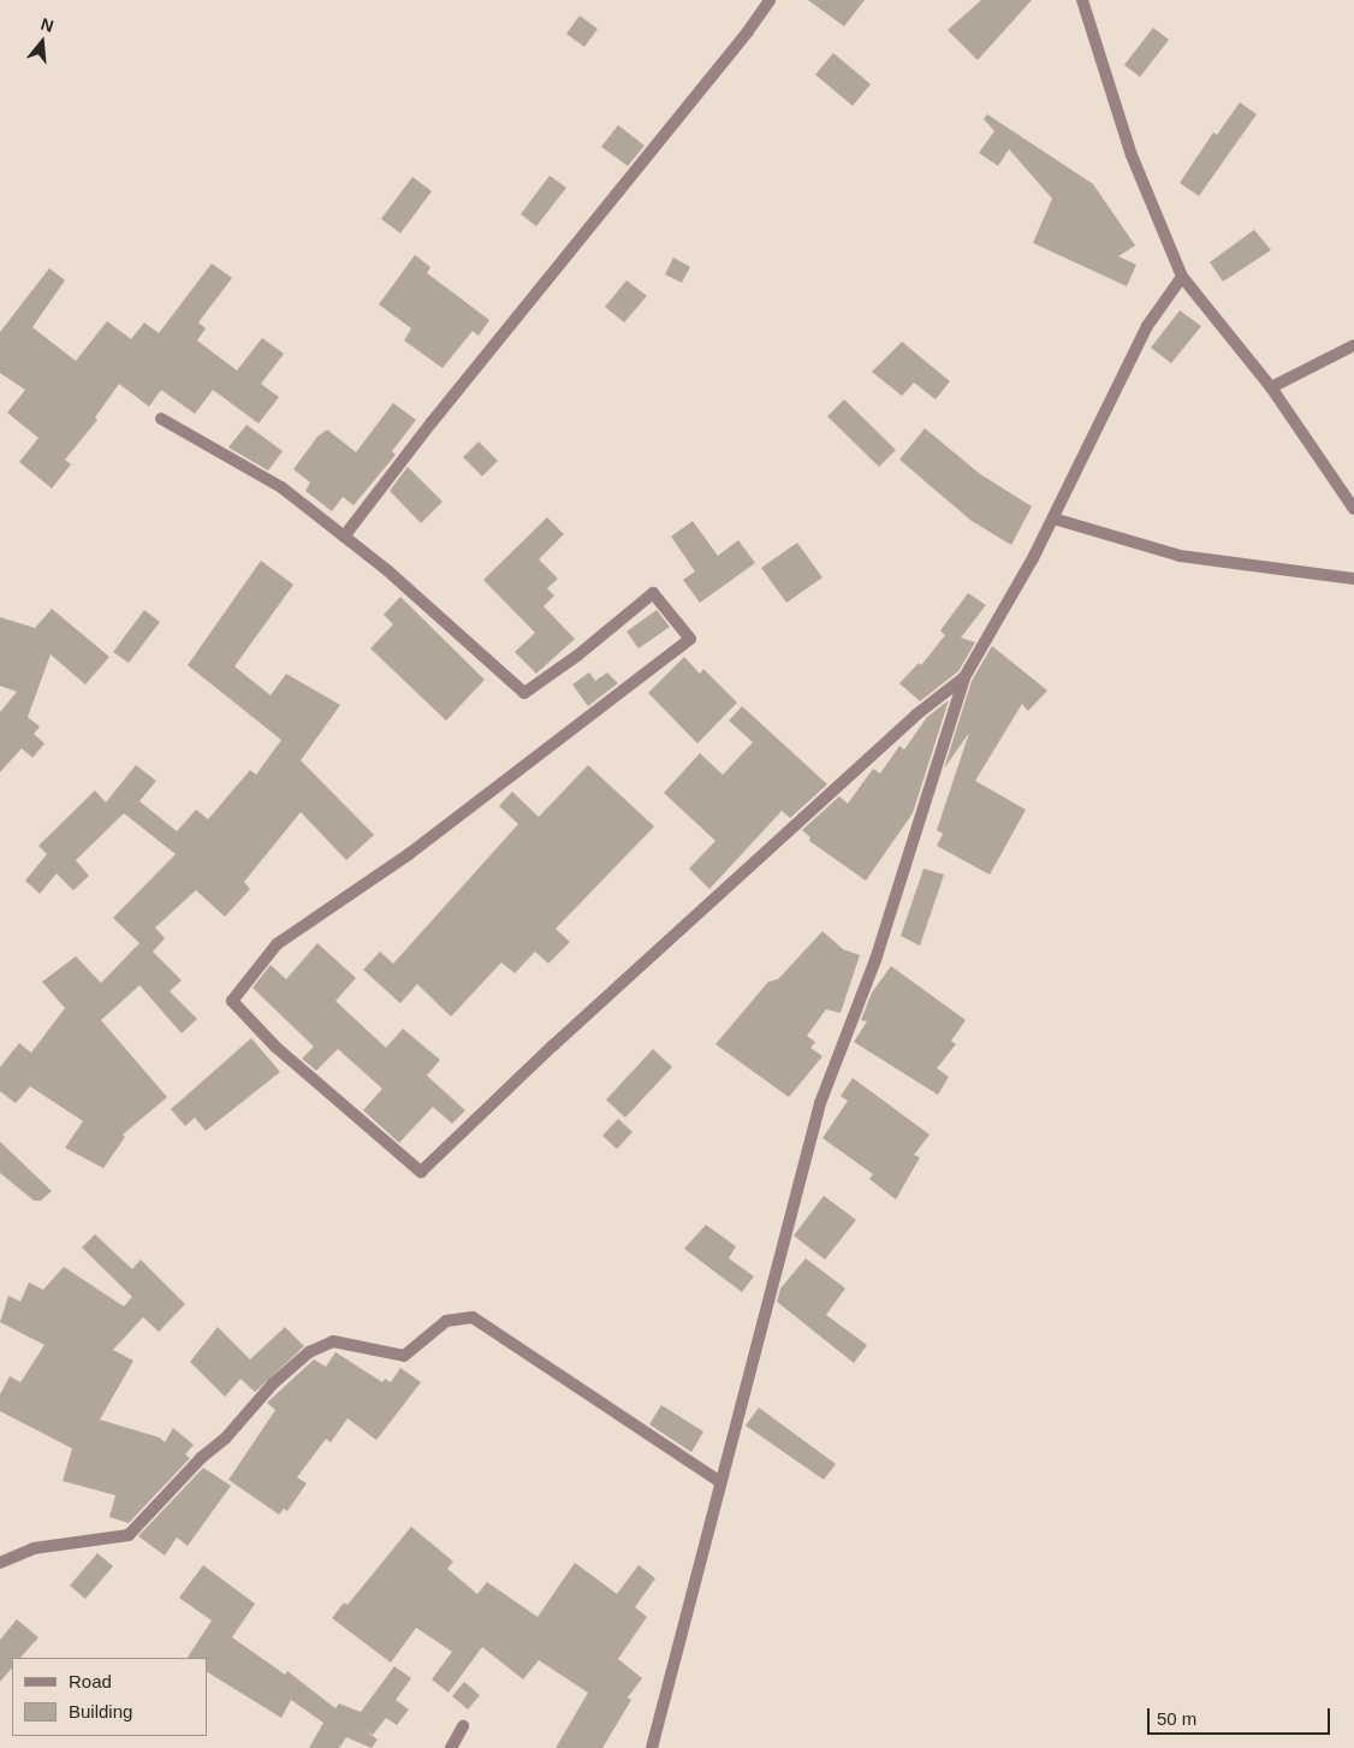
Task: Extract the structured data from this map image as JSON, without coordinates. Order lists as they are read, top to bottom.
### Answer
{
  "legend": ["Road", "Building"],
  "scale_bar": "50 m",
  "north": "top"
}
